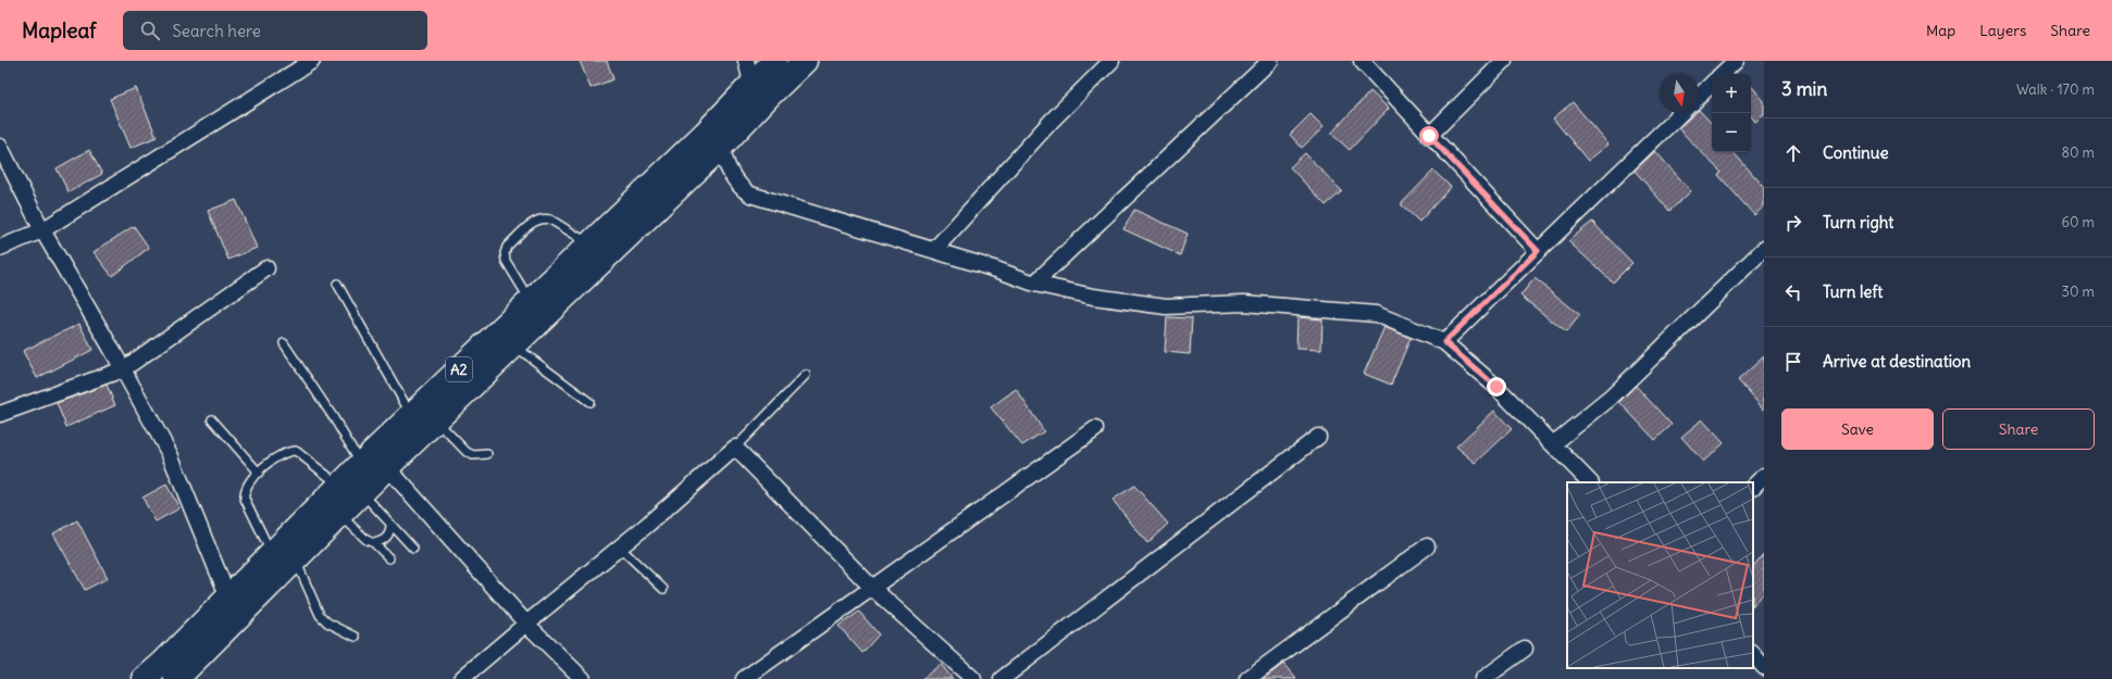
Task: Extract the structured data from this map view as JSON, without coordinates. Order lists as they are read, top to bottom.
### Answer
{
  "streets": {
    "highway": ["A2"]
  },
  "north": "bottom",
  "page": {
    "header": "Mapleaf",
    "search": "Search here",
    "nav": ["Map", "Layers", "Share"],
    "heading": ["3 min", "Walk · 170 m"],
    "map_buttons": ["+", "−"],
    "list": [
      ["Continue", "80 m"],
      ["Turn right", "60 m"],
      ["Turn left", "30 m"],
      "Arrive at destination"
    ],
    "buttons": ["Save", "Share"]
  }
}
